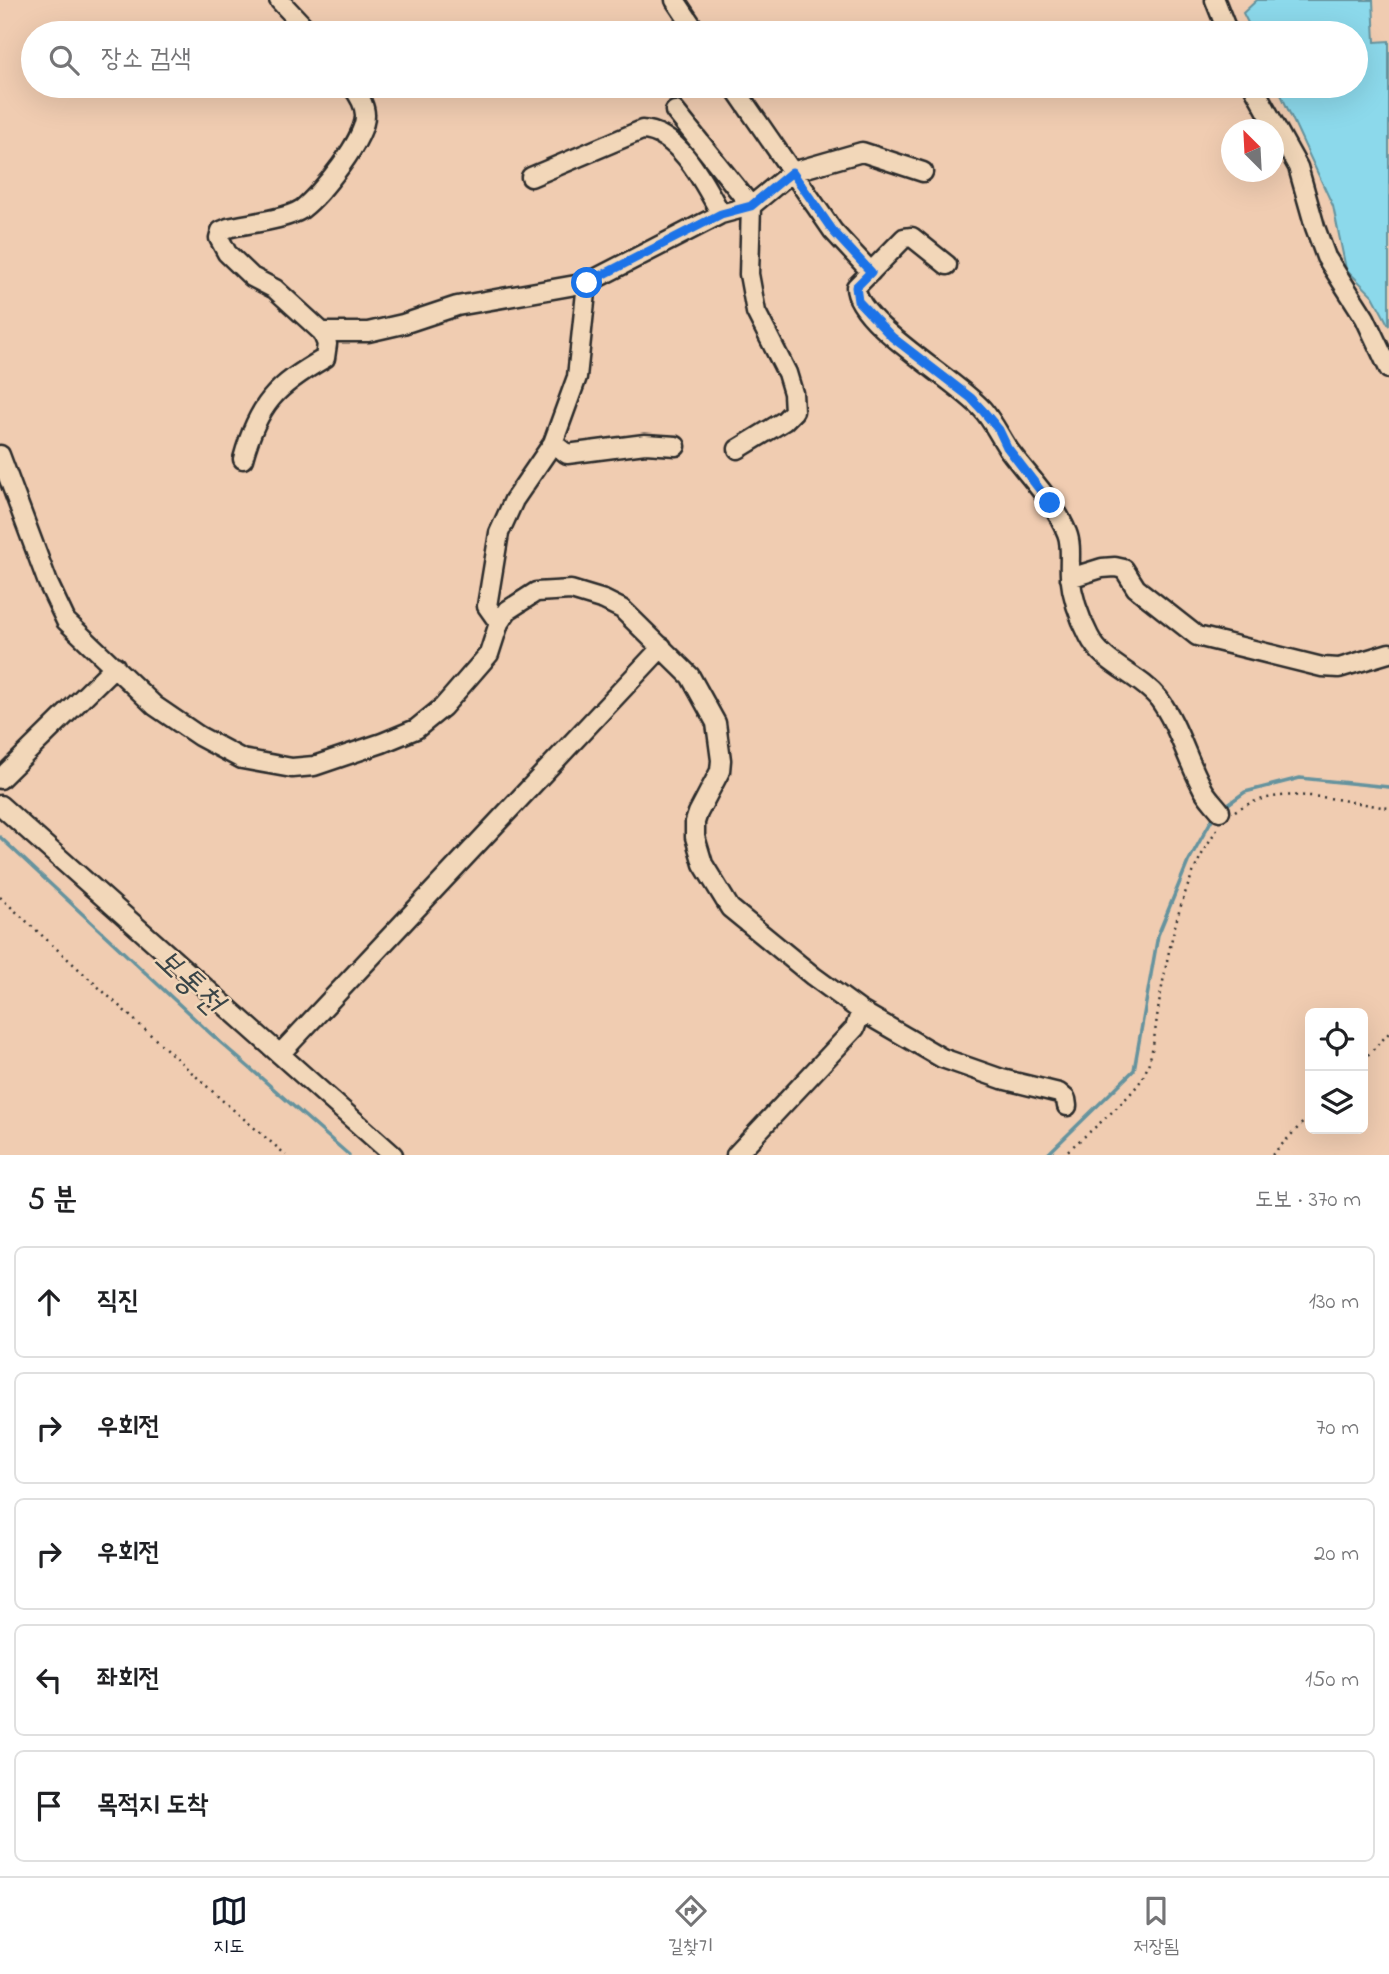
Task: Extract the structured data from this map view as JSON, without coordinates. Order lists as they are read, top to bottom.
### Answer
{
  "water": ["보통천"],
  "north": "top left",
  "page": {
    "search": "장소 검색",
    "heading": ["5 분", "도보 · 370 m"],
    "list": [
      ["직진", "130 m"],
      ["우회전", "70 m"],
      ["우회전", "20 m"],
      ["좌회전", "150 m"],
      "목적지 도착"
    ],
    "nav": ["지도", "길찾기", "저장됨"]
  }
}
